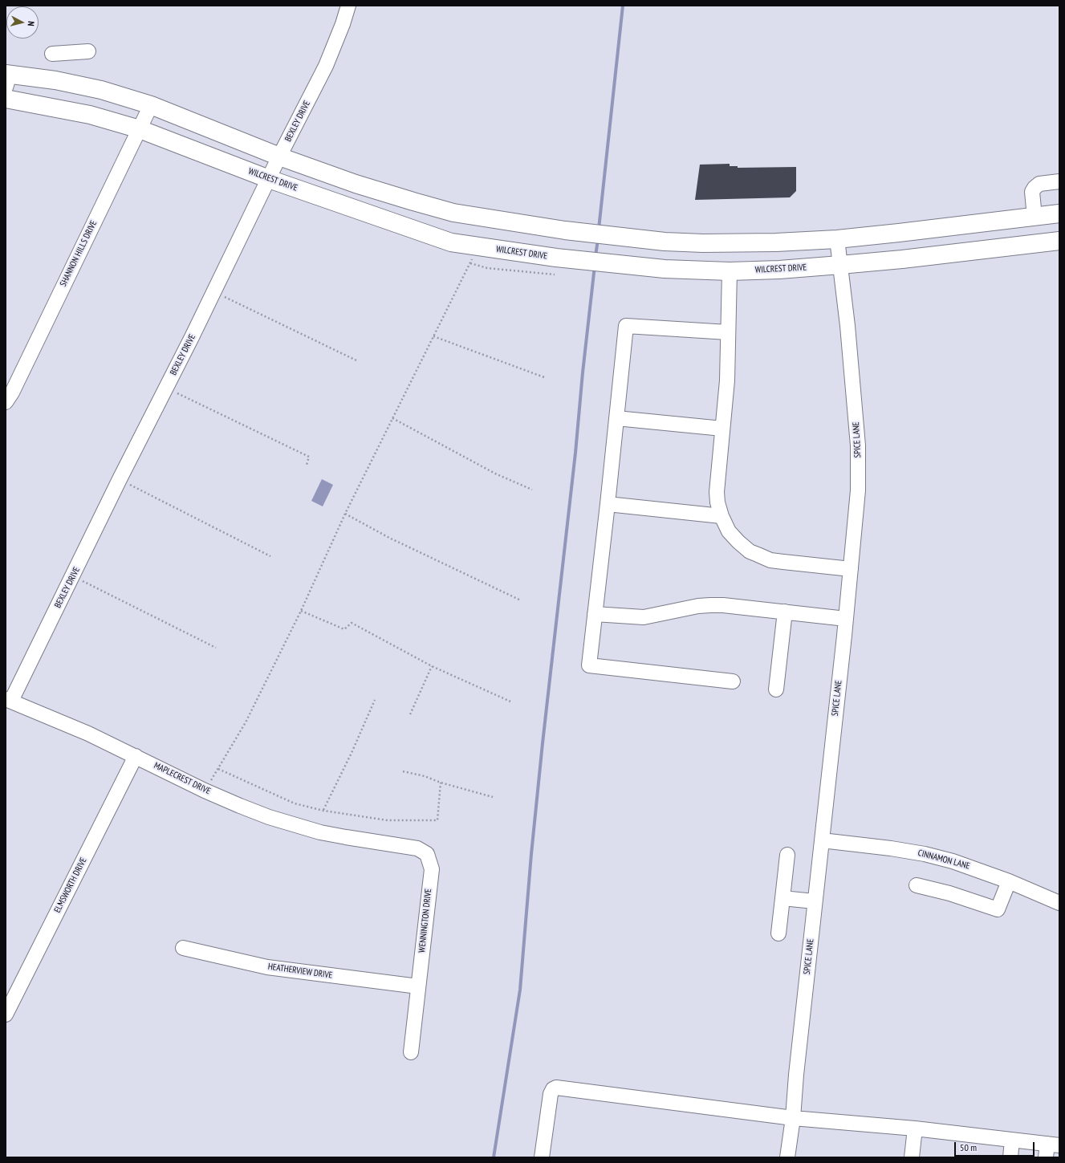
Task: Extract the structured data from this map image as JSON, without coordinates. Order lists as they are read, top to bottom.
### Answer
{
  "streets": {
    "main road": ["WILCREST DRIVE"],
    "street": [
      "BEXLEY DRIVE",
      "SHANNON HILLS DRIVE",
      "SPICE LANE",
      "MAPLECREST DRIVE",
      "CINNAMON LANE",
      "ELMSWORTH DRIVE",
      "WENNINGTON DRIVE",
      "HEATHERVIEW DRIVE"
    ]
  },
  "crossings": [
    ["BEXLEY DRIVE", "WILCREST DRIVE"],
    ["BEXLEY DRIVE", "MAPLECREST DRIVE"],
    ["WILCREST DRIVE", "SHANNON HILLS DRIVE"],
    ["WILCREST DRIVE", "SPICE LANE"],
    ["SPICE LANE", "CINNAMON LANE"],
    ["MAPLECREST DRIVE", "ELMSWORTH DRIVE"],
    ["MAPLECREST DRIVE", "WENNINGTON DRIVE"],
    ["WENNINGTON DRIVE", "HEATHERVIEW DRIVE"]
  ],
  "scale_bar": "50 m",
  "north": "right"
}
